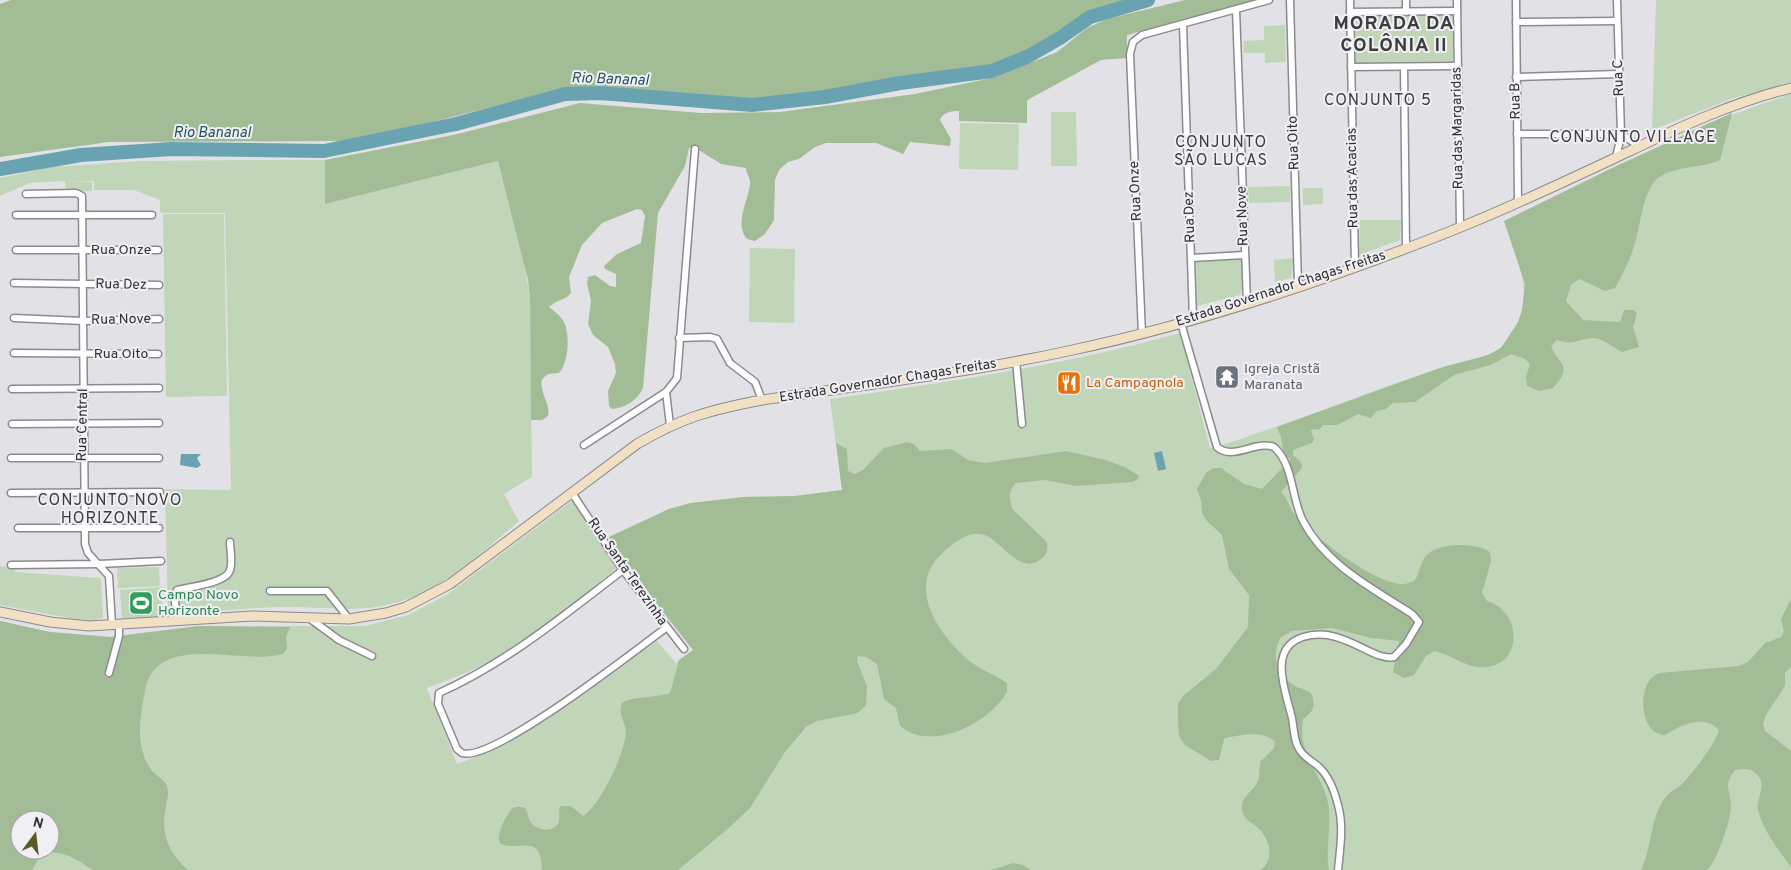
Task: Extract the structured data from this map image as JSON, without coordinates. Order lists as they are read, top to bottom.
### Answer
{
  "streets": {
    "main road": ["Estrada Governador Chagas Freitas"],
    "street": [
      "Rua C",
      "Rua B",
      "Rua das Margaridas",
      "Rua Oito",
      "Rua das Acacias",
      "Rua Onze",
      "Rua Nove",
      "Rua Dez",
      "Rua Central",
      "Rua Santa Terezinha"
    ]
  },
  "crossings": [
    ["Rua C", "Estrada Governador Chagas Freitas"],
    ["Rua B", "Estrada Governador Chagas Freitas"],
    ["Rua das Margaridas", "Estrada Governador Chagas Freitas"],
    ["Rua Oito", "Estrada Governador Chagas Freitas"],
    ["Rua Oito", "Rua Central"],
    ["Rua das Acacias", "Estrada Governador Chagas Freitas"],
    ["Rua Onze", "Rua Dez"],
    ["Rua Onze", "Estrada Governador Chagas Freitas"],
    ["Rua Onze", "Rua Central"],
    ["Rua Nove", "Estrada Governador Chagas Freitas"],
    ["Rua Nove", "Rua Central"],
    ["Rua Dez", "Estrada Governador Chagas Freitas"],
    ["Rua Dez", "Rua Central"],
    ["Estrada Governador Chagas Freitas", "Rua Central"],
    ["Estrada Governador Chagas Freitas", "Rua Santa Terezinha"]
  ],
  "districts": [
    "MORADA DA COLÔNIA II",
    "CONJUNTO 5",
    "CONJUNTO VILLAGE",
    "CONJUNTO SÃO LUCAS",
    "CONJUNTO NOVO HORIZONTE"
  ],
  "water": ["Rio Bananal"],
  "places": {
    "temple": ["Igreja Cristã Maranata"],
    "restaurant": ["La Campagnola"],
    "sports": ["Campo Novo Horizonte"]
  },
  "north": "top"
}
